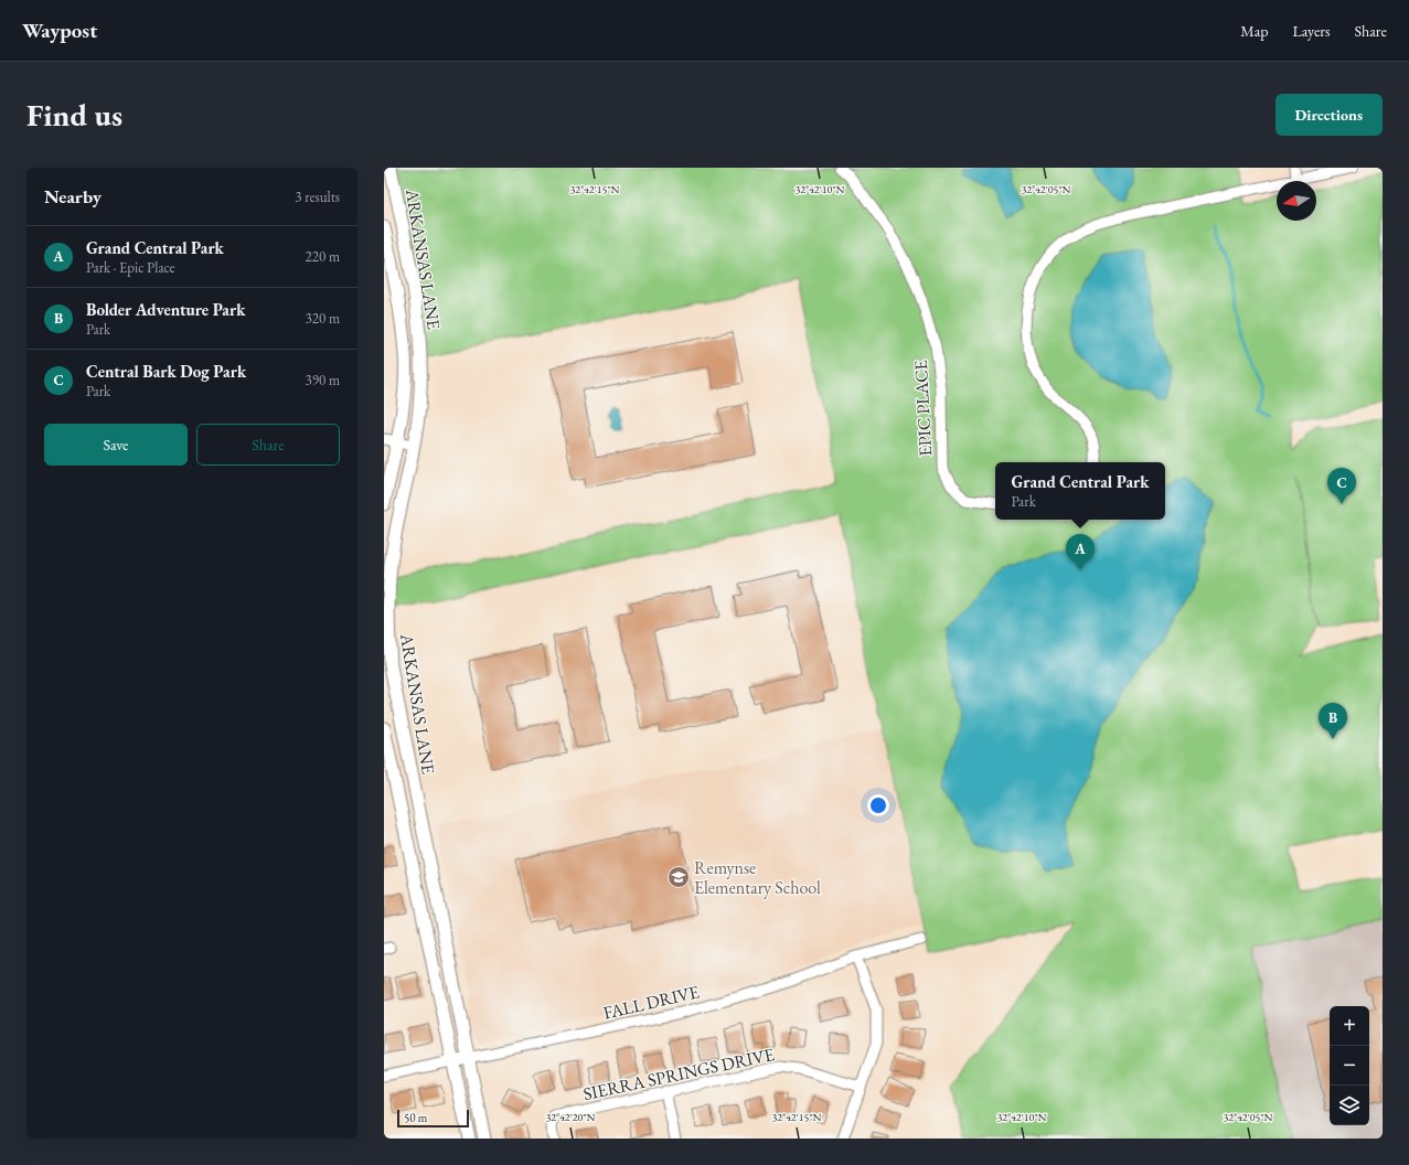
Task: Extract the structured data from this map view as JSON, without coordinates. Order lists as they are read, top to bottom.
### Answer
{
  "streets": {
    "main road": ["ARKANSAS LANE"],
    "street": ["EPIC PLACE", "FALL DRIVE", "SIERRA SPRINGS DRIVE"]
  },
  "crossings": [
    ["ARKANSAS LANE", "FALL DRIVE"]
  ],
  "places": {
    "school or university": ["Remynse Elementary School"]
  },
  "scale_bar": "50 m",
  "north": "left",
  "page": {
    "header": "Waypost",
    "nav": ["Map", "Layers", "Share"],
    "buttons": [
      "Directions",
      ["Save", "Share"]
    ],
    "title": "Find us",
    "heading": ["Nearby", "3 results"],
    "list": [
      {
        "mark": "A",
        "name": "Grand Central Park",
        "note": "Park · Epic Place",
        "value": "220 m"
      },
      {
        "mark": "B",
        "name": "Bolder Adventure Park",
        "note": "Park",
        "value": "320 m"
      },
      {
        "mark": "C",
        "name": "Central Bark Dog Park",
        "note": "Park",
        "value": "390 m"
      }
    ],
    "popup": ["Grand Central Park", "Park"],
    "pins": ["C", "A", "B"],
    "map_buttons": ["+", "−"],
    "scale": "50 m"
  },
  "coordinates": [
    "32°42'15\"N",
    "32°42'10\"N",
    "32°42'05\"N",
    "32°42'20\"N"
  ]
}
